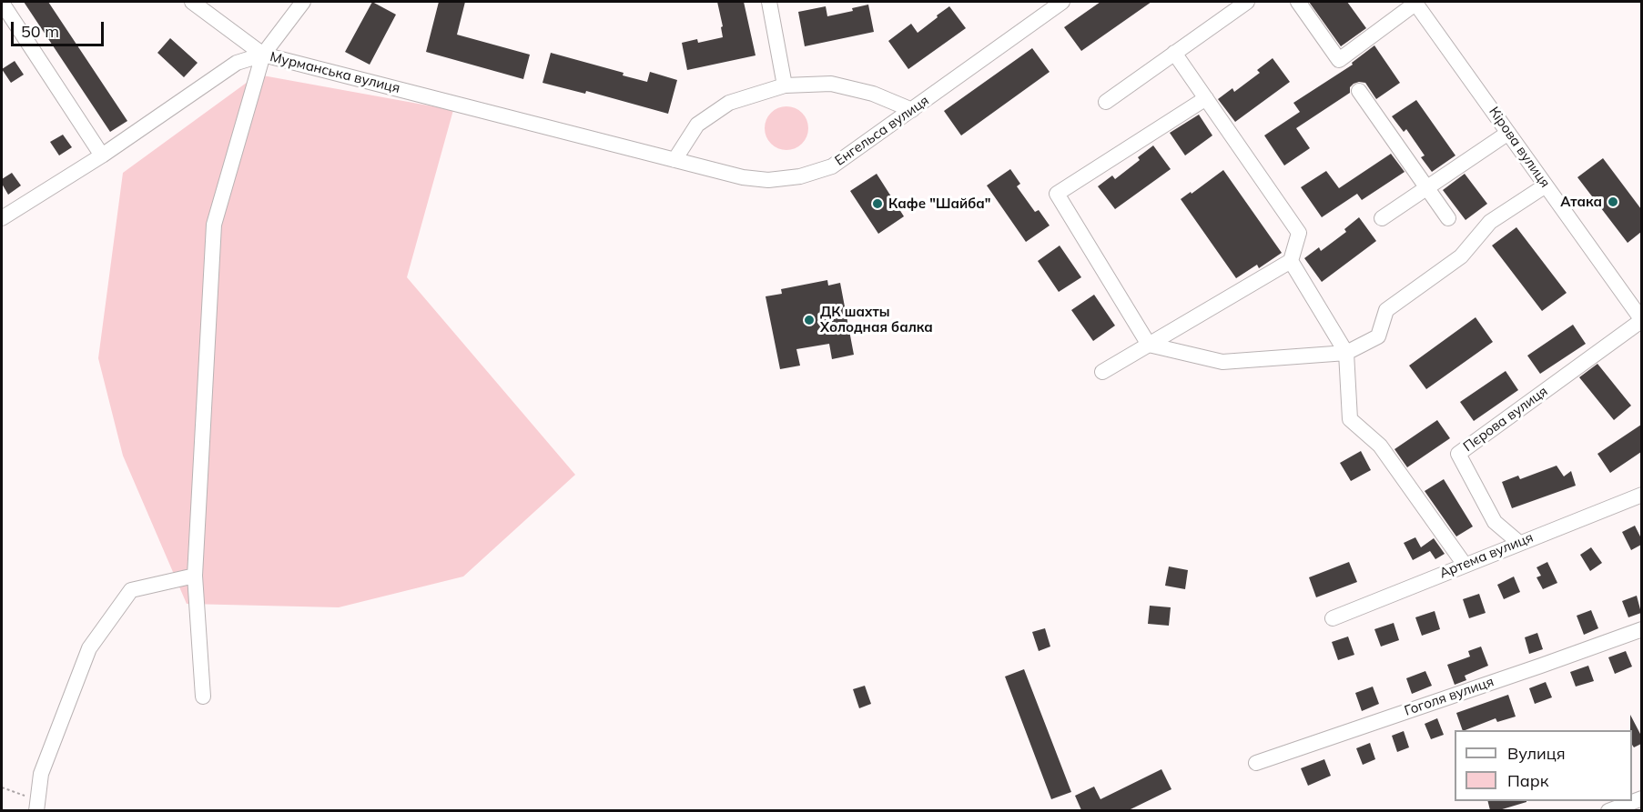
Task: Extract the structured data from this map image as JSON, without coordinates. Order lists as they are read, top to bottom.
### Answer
{
  "streets": {
    "street": [
      "Мурманська вулиця",
      "Енгельса вулиця",
      "Кірова вулиця",
      "Пєрова вулиця",
      "Артема вулиця",
      "Гоголя вулиця"
    ]
  },
  "crossings": [
    ["Мурманська вулиця", "Енгельса вулиця"],
    ["Кірова вулиця", "Пєрова вулиця"],
    ["Пєрова вулиця", "Артема вулиця"]
  ],
  "places": ["Атака", "Кафе \"Шайба\"", "ДК шахты Холодная балка"],
  "legend": ["Вулиця", "Парк"],
  "scale_bar": "50 m"
}
